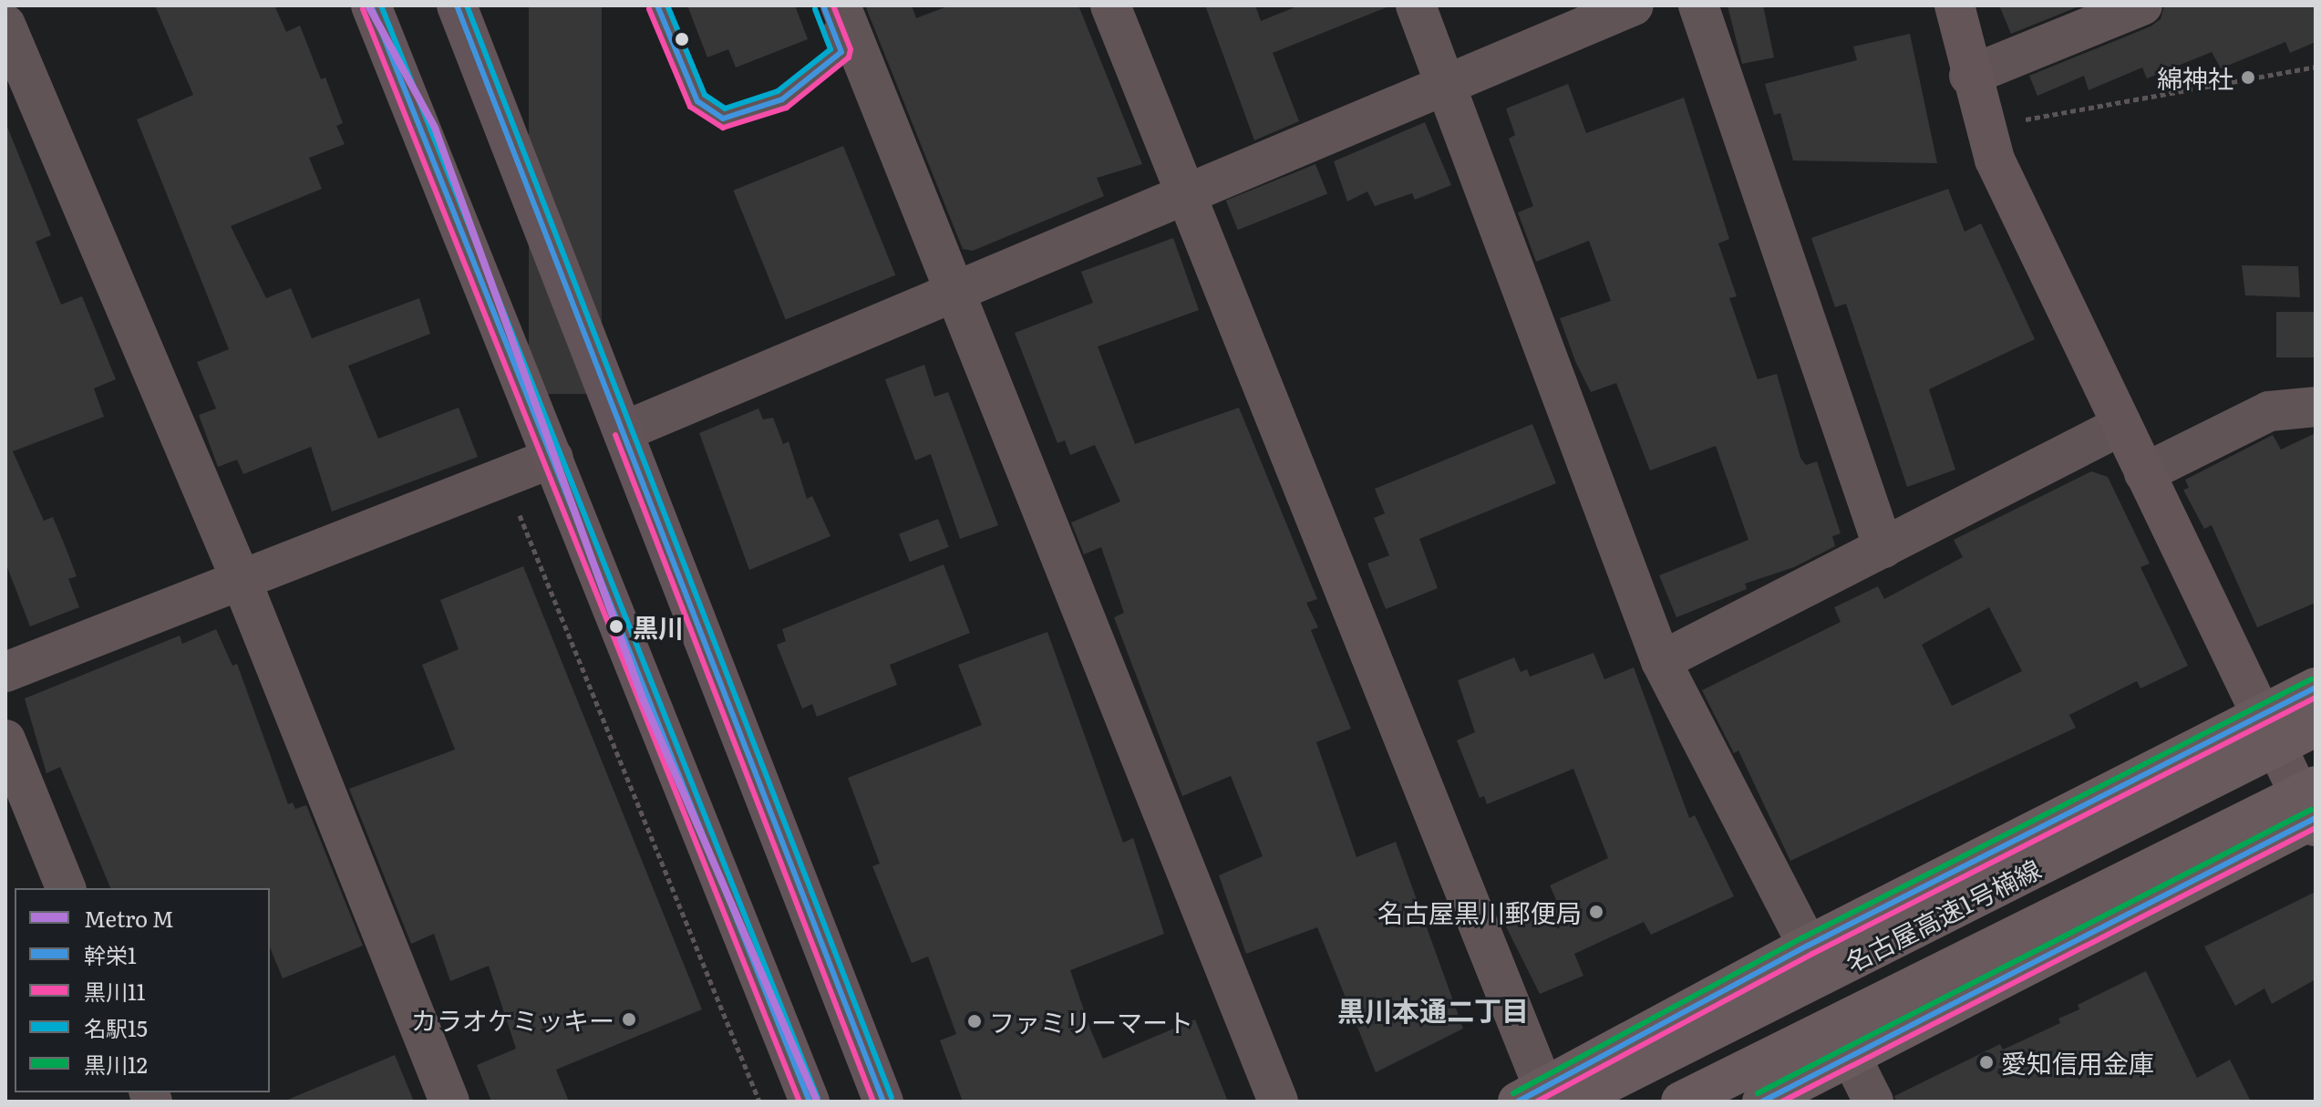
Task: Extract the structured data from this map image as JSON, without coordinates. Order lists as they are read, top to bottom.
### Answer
{
  "streets": {
    "highway": ["名古屋高速1号楠線"]
  },
  "districts": ["黒川本通二丁目"],
  "places": [
    "綿神社",
    "黒川",
    "名古屋黒川郵便局",
    "カラオケミッキー",
    "ファミリーマート",
    "愛知信用金庫"
  ],
  "lines": [
    "metro line M",
    "transit line 幹栄1",
    "transit line 黒川11",
    "transit line 名駅15",
    "transit line 黒川12"
  ],
  "legend": [
    "Metro M",
    "幹栄1",
    "黒川11",
    "名駅15",
    "黒川12"
  ]
}
